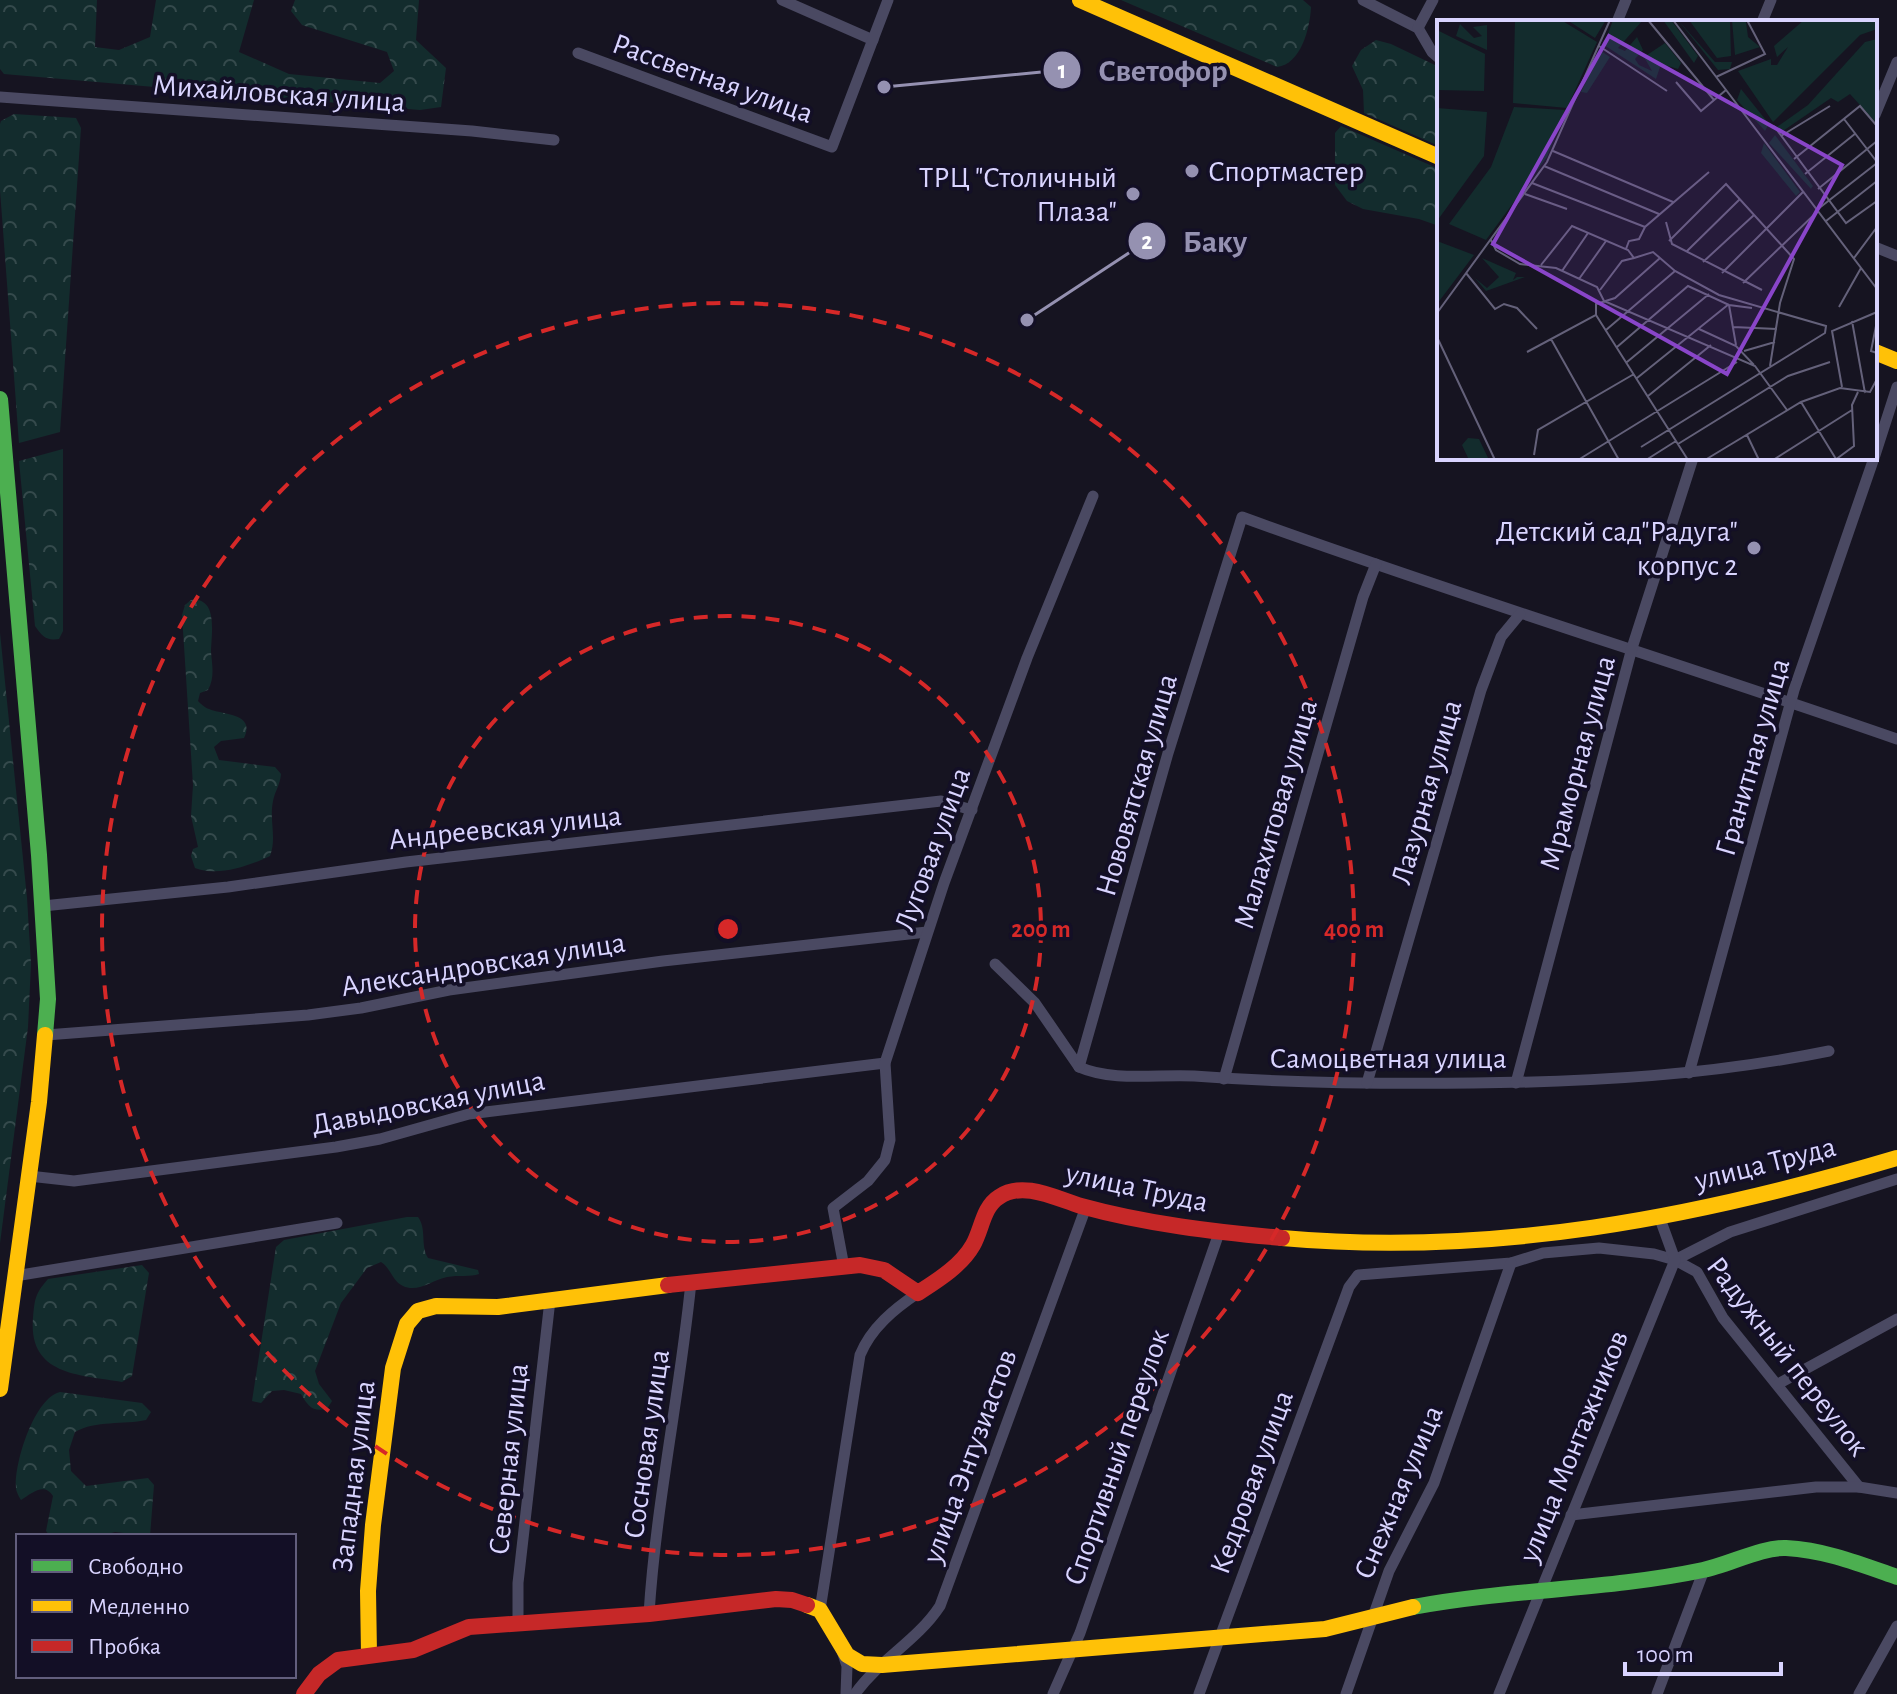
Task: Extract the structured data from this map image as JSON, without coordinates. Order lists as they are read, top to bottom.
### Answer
{
  "streets": {
    "main road": ["улица Труда", "Западная улица"],
    "street": [
      "Рассветная улица",
      "Михайловская улица",
      "Гранитная улица",
      "Мраморная улица",
      "Нововятская улица",
      "Лазурная улица",
      "Малахитовая улица",
      "Андреевская улица",
      "Луговая улица",
      "Александровская улица",
      "Самоцветная улица",
      "Давыдовская улица",
      "Радужный переулок",
      "Сосновая улица",
      "улица Монтажников",
      "улица Энтузиастов",
      "Спортивный переулок",
      "Северная улица",
      "Кедровая улица",
      "Снежная улица"
    ]
  },
  "crossings": [
    ["Гранитная улица", "Самоцветная улица"],
    ["Мраморная улица", "Самоцветная улица"],
    ["Нововятская улица", "Малахитовая улица"],
    ["Нововятская улица", "Самоцветная улица"],
    ["Лазурная улица", "Самоцветная улица"],
    ["Малахитовая улица", "Самоцветная улица"],
    ["Андреевская улица", "Луговая улица"],
    ["Луговая улица", "Александровская улица"],
    ["Луговая улица", "Давыдовская улица"],
    ["улица Труда", "Радужный переулок"],
    ["улица Труда", "улица Монтажников"],
    ["улица Труда", "улица Энтузиастов"],
    ["улица Труда", "Спортивный переулок"],
    ["Радужный переулок", "улица Монтажников"],
    ["Северная улица", "Западная улица"],
    ["Кедровая улица", "Снежная улица"]
  ],
  "places": [
    "Светофор",
    "Спортмастер",
    "ТРЦ \"Столичный Плаза\"",
    "Баку",
    "Детский сад\"Радуга\" корпус 2"
  ],
  "legend": ["Свободно", "Медленно", "Пробка"],
  "scale_bar": "100 m",
  "rings": ["200 m", "400 m"]
}
